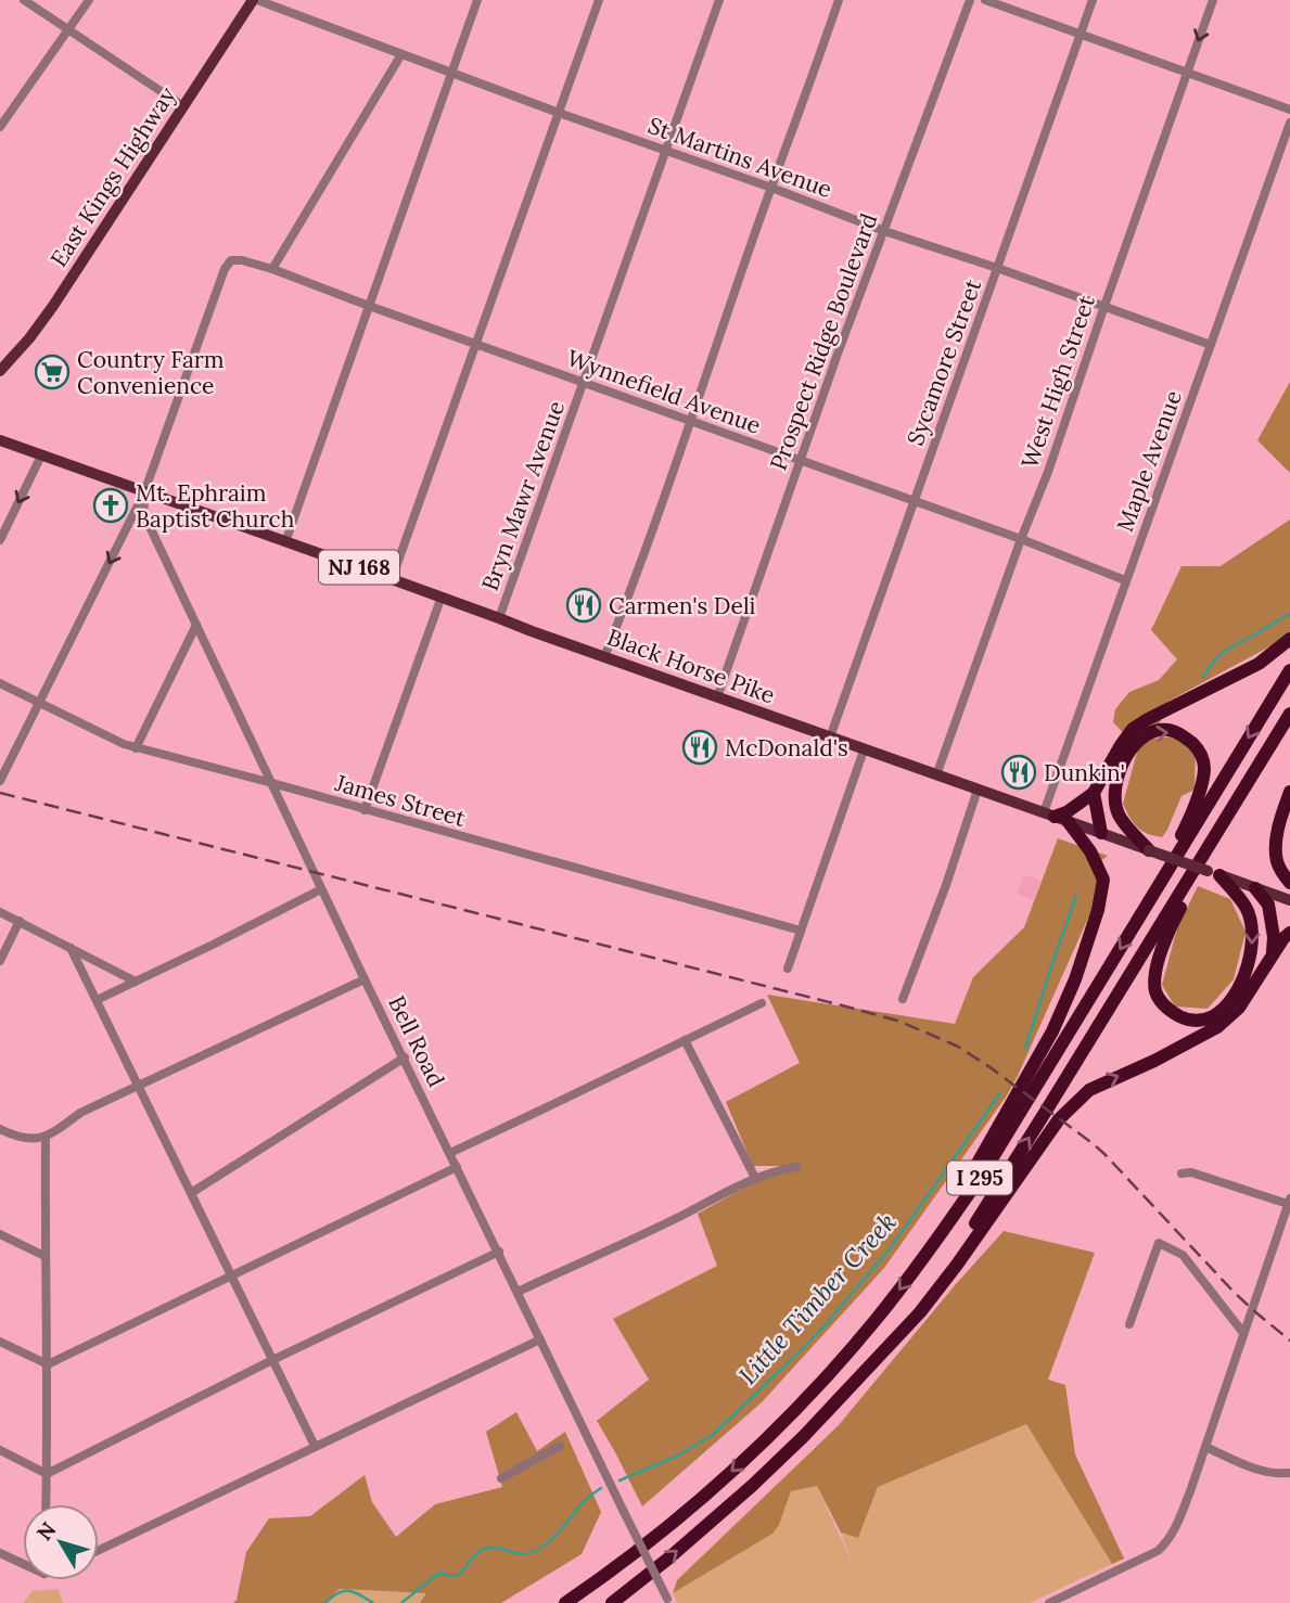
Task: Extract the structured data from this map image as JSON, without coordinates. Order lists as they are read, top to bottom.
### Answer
{
  "streets": {
    "highway": ["I 295"],
    "main road": ["East Kings Highway", "NJ 168", "Black Horse Pike"],
    "street": [
      "St Martins Avenue",
      "Prospect Ridge Boulevard",
      "Sycamore Street",
      "West High Street",
      "Wynnefield Avenue",
      "Maple Avenue",
      "Bryn Mawr Avenue",
      "James Street",
      "Bell Road"
    ]
  },
  "crossings": [
    ["St Martins Avenue", "East Kings Highway"],
    ["St Martins Avenue", "Prospect Ridge Boulevard"],
    ["St Martins Avenue", "Sycamore Street"],
    ["St Martins Avenue", "West High Street"],
    ["St Martins Avenue", "Maple Avenue"],
    ["St Martins Avenue", "Bryn Mawr Avenue"],
    ["Prospect Ridge Boulevard", "Wynnefield Avenue"],
    ["Prospect Ridge Boulevard", "Black Horse Pike"],
    ["Sycamore Street", "Wynnefield Avenue"],
    ["Sycamore Street", "Black Horse Pike"],
    ["West High Street", "Wynnefield Avenue"],
    ["West High Street", "Black Horse Pike"],
    ["Wynnefield Avenue", "Maple Avenue"],
    ["Wynnefield Avenue", "Bryn Mawr Avenue"],
    ["Wynnefield Avenue", "Black Horse Pike"],
    ["Wynnefield Avenue", "Bell Road"],
    ["Maple Avenue", "NJ 168"],
    ["Maple Avenue", "Black Horse Pike"],
    ["Bryn Mawr Avenue", "Black Horse Pike"],
    ["NJ 168", "Black Horse Pike"],
    ["Black Horse Pike", "Bell Road"],
    ["James Street", "Bell Road"]
  ],
  "water": ["Little Timber Creek"],
  "places": {
    "supermarket": ["Country Farm Convenience"],
    "church": ["Mt. Ephraim Baptist Church"],
    "restaurant": ["Carmen's Deli", "McDonald's", "Dunkin'"]
  },
  "north": "top left"
}
